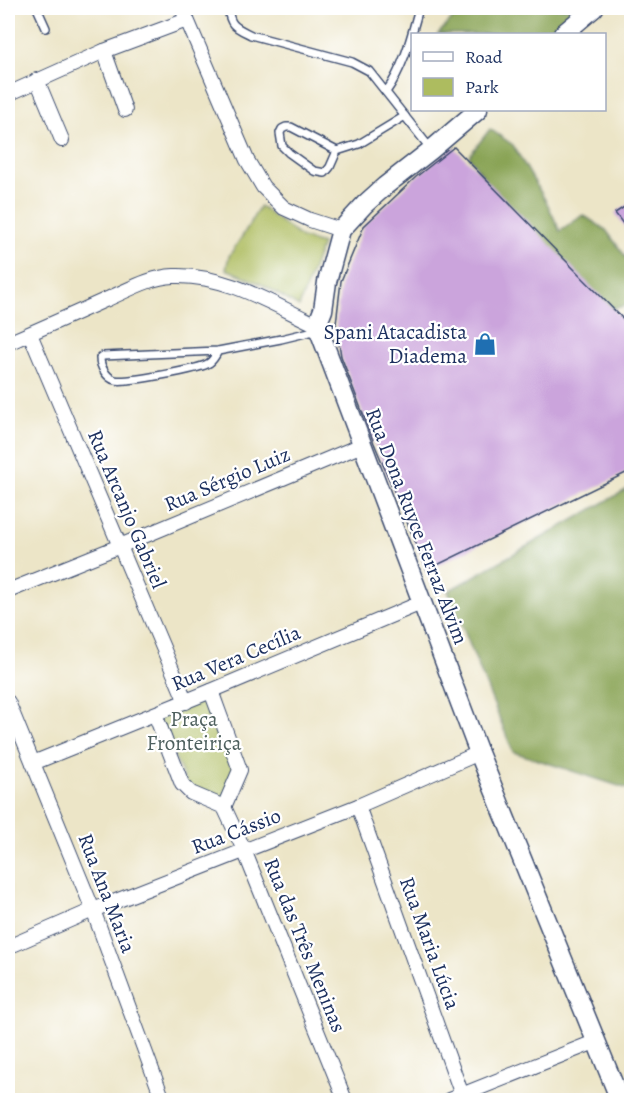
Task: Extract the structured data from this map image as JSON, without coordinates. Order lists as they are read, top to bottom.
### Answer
{
  "streets": {
    "main road": ["Rua Dona Ruyce Ferraz Alvim"],
    "street": [
      "Rua Sérgio Luiz",
      "Rua Arcanjo Gabriel",
      "Rua Vera Cecília",
      "Rua Cássio",
      "Rua Ana Maria",
      "Rua Maria Lúcia",
      "Rua das Três Meninas"
    ]
  },
  "crossings": [
    ["Rua Sérgio Luiz", "Rua Arcanjo Gabriel"],
    ["Rua Sérgio Luiz", "Rua Dona Ruyce Ferraz Alvim"],
    ["Rua Arcanjo Gabriel", "Rua Vera Cecília"],
    ["Rua Dona Ruyce Ferraz Alvim", "Rua Vera Cecília"],
    ["Rua Dona Ruyce Ferraz Alvim", "Rua Cássio"],
    ["Rua Vera Cecília", "Rua Ana Maria"],
    ["Rua Cássio", "Rua Ana Maria"],
    ["Rua Cássio", "Rua Maria Lúcia"],
    ["Rua Cássio", "Rua das Três Meninas"]
  ],
  "parks": ["Praça Fronteiriça"],
  "places": {
    "shop": ["Spani Atacadista Diadema"]
  },
  "legend": ["Road", "Park"]
}
